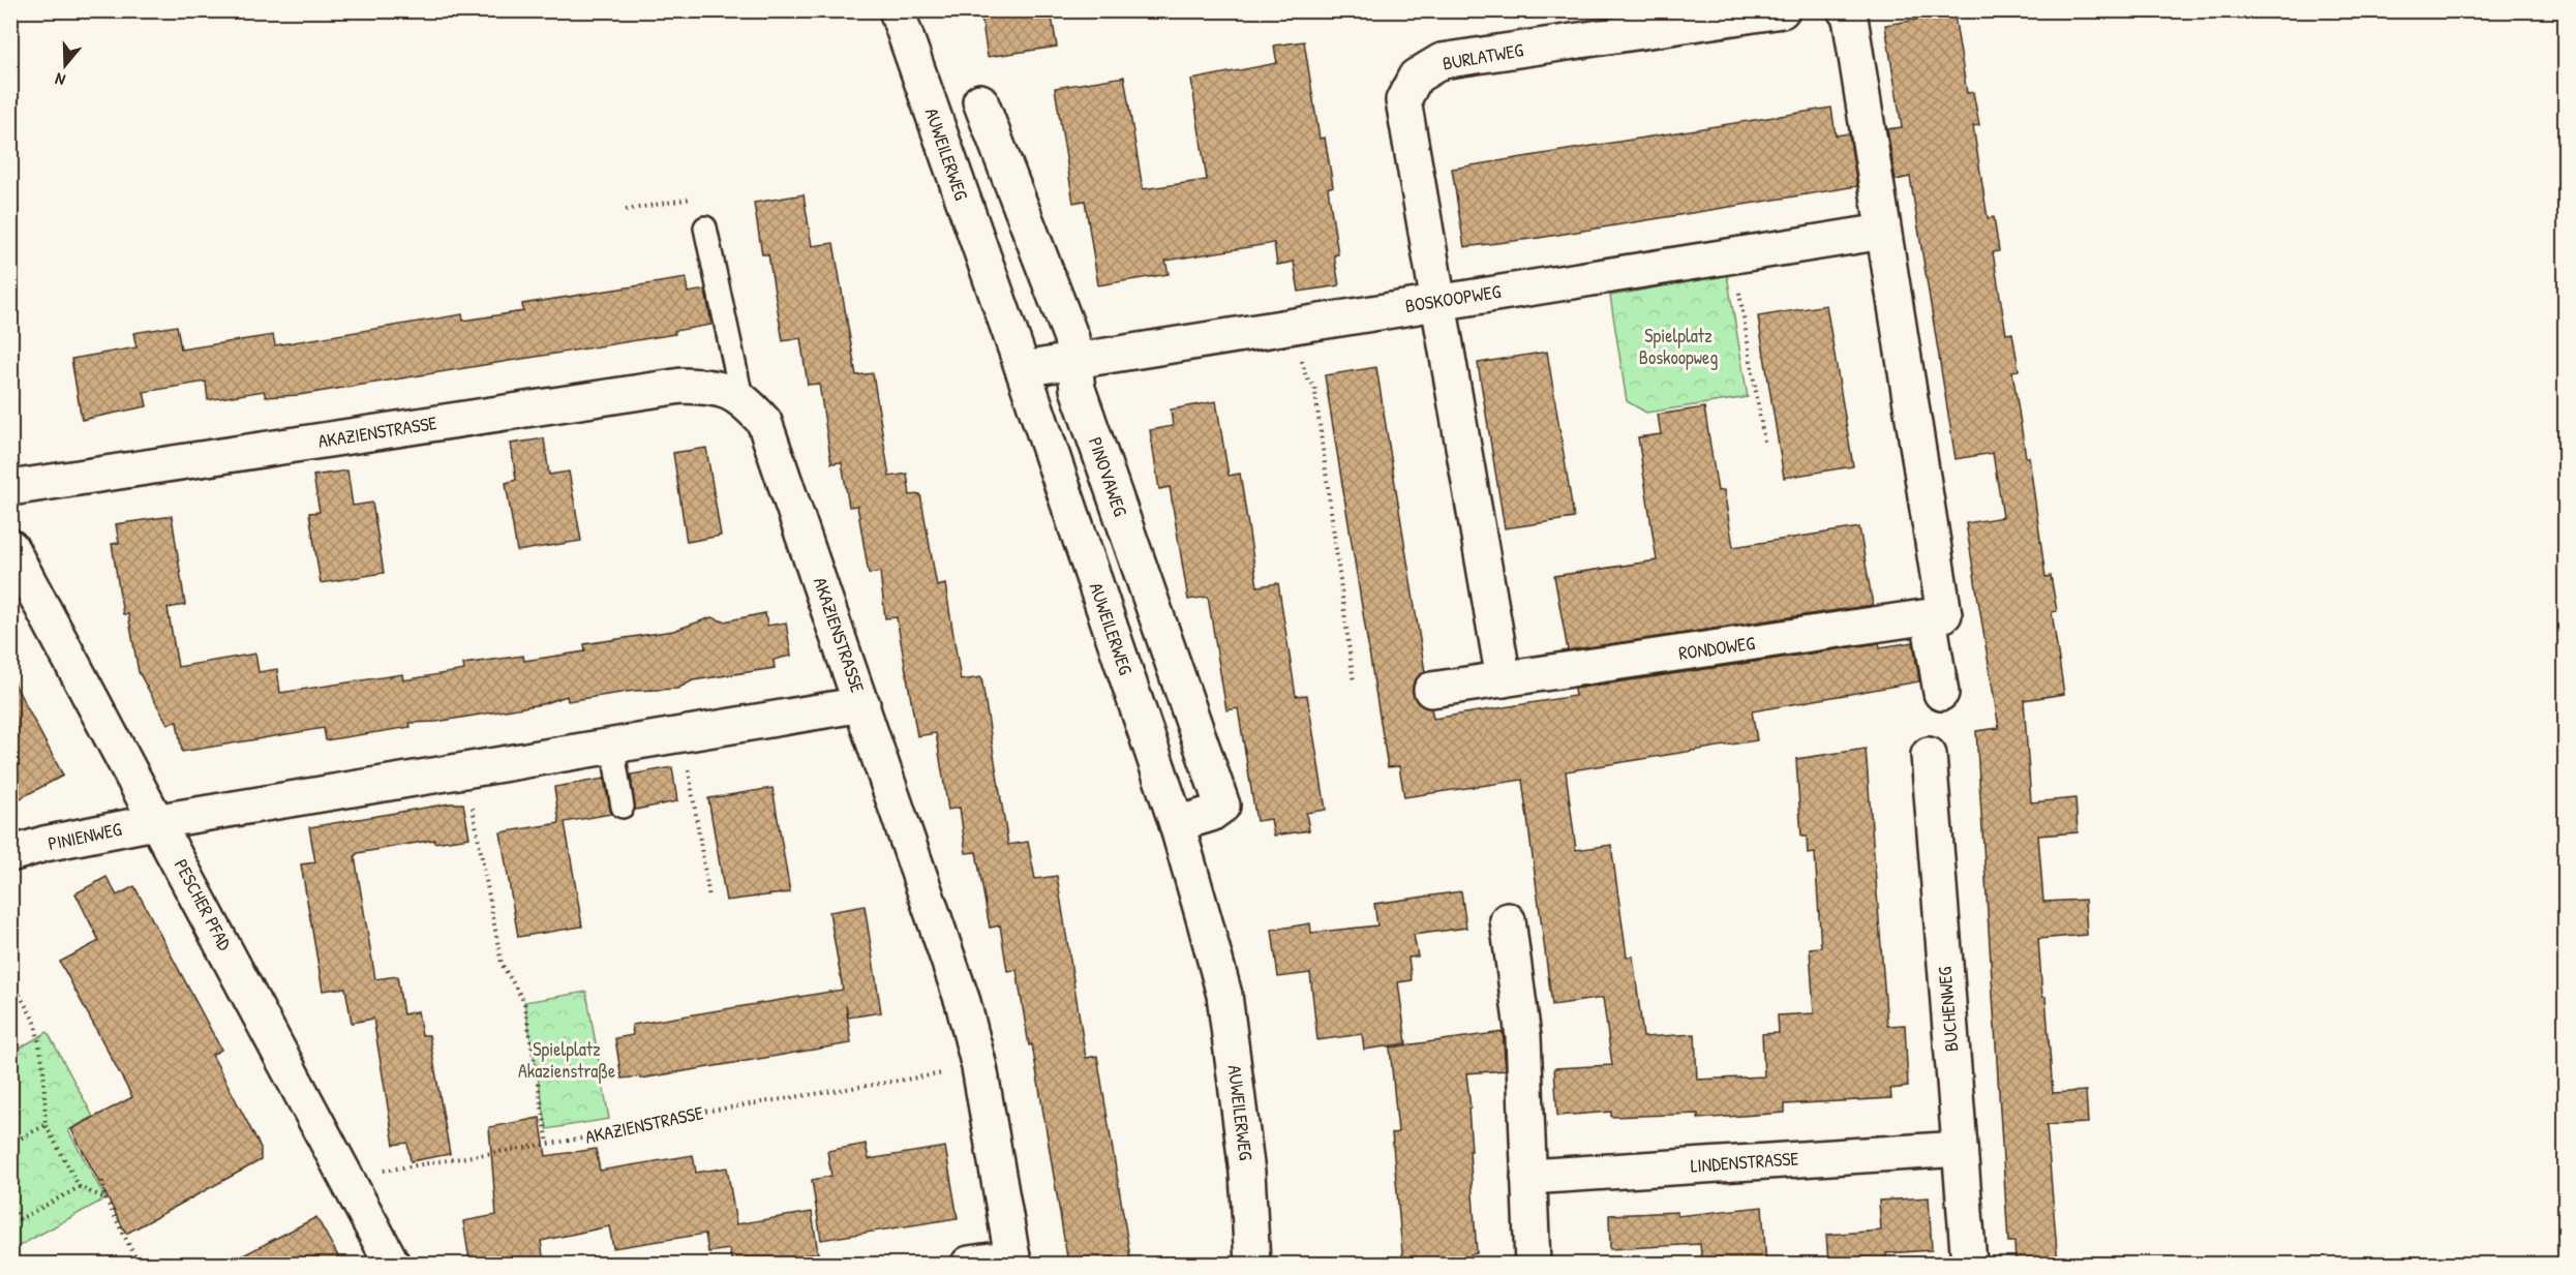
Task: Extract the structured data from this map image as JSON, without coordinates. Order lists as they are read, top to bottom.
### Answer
{
  "streets": {
    "street": [
      "BURLATWEG",
      "AUWEILERWEG",
      "BOSKOOPWEG",
      "AKAZIENSTRASSE",
      "PINOVAWEG",
      "RONDOWEG",
      "PINIENWEG",
      "PESCHER PFAD",
      "BUCHENWEG",
      "LINDENSTRASSE"
    ]
  },
  "crossings": [
    ["BURLATWEG", "BOSKOOPWEG"],
    ["AUWEILERWEG", "BOSKOOPWEG"],
    ["AUWEILERWEG", "PINOVAWEG"],
    ["BOSKOOPWEG", "PINOVAWEG"],
    ["AKAZIENSTRASSE", "PINIENWEG"],
    ["AKAZIENSTRASSE", "PESCHER PFAD"],
    ["PINIENWEG", "PESCHER PFAD"],
    ["BUCHENWEG", "LINDENSTRASSE"]
  ],
  "parks": ["Spielplatz Boskoopweg", "Spielplatz Akazienstraße"],
  "north": "bottom"
}
